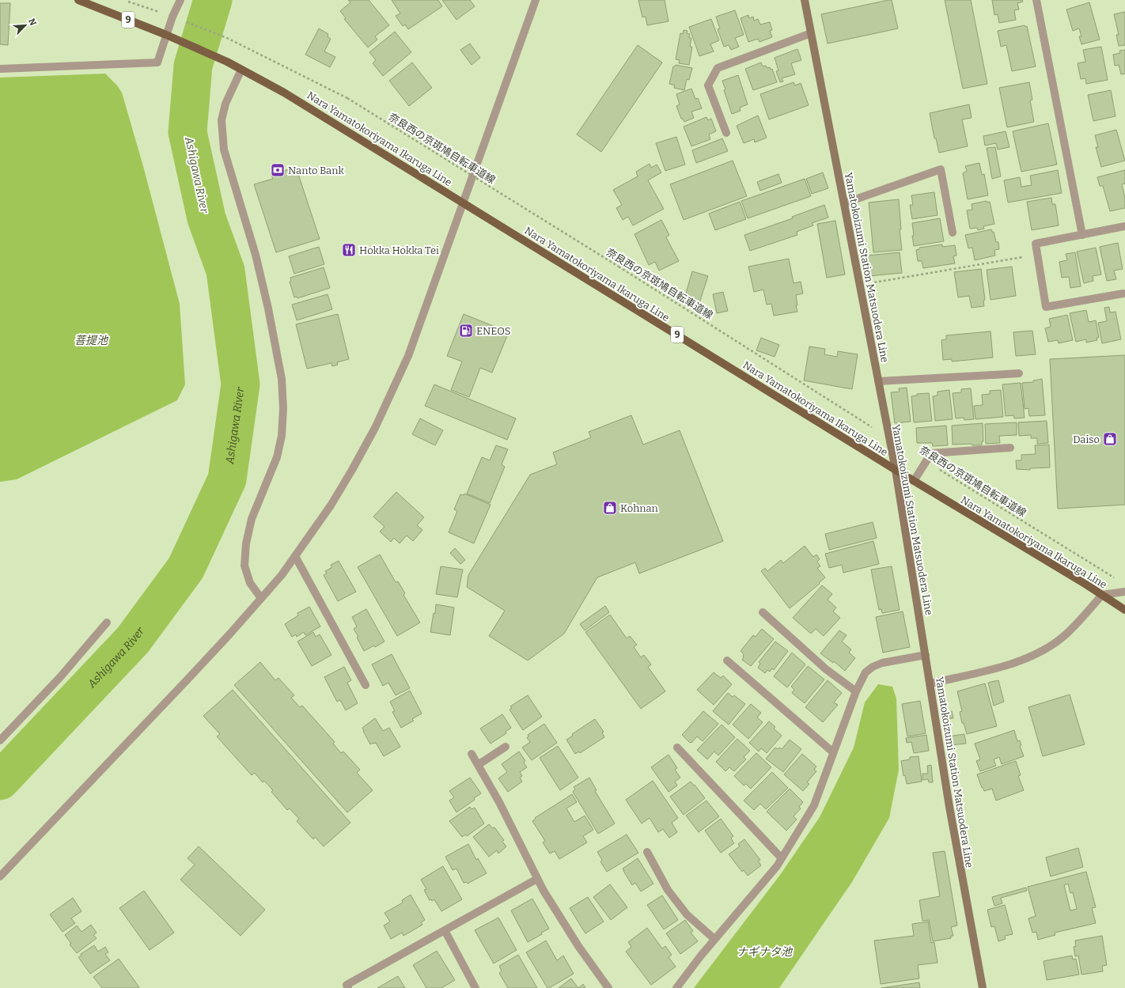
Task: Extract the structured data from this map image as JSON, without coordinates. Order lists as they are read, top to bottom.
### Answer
{
  "streets": {
    "main road": ["9", "Nara Yamatokoriyama Ikaruga Line", "Yamatokoizumi Station Matsuodera Line"],
    "path": ["奈良西の京斑鳩自転車道線"]
  },
  "crossings": [
    ["Nara Yamatokoriyama Ikaruga Line", "Yamatokoizumi Station Matsuodera Line"],
    ["奈良西の京斑鳩自転車道線", "Yamatokoizumi Station Matsuodera Line"]
  ],
  "water": ["Ashigawa River", "菩提池", "ナギナタ池"],
  "places": {
    "bank": ["Nanto Bank"],
    "restaurant": ["Hokka Hokka Tei"],
    "fuel station": ["ENEOS"],
    "shop": ["Daiso", "Kohnan"]
  },
  "north": "top right"
}
